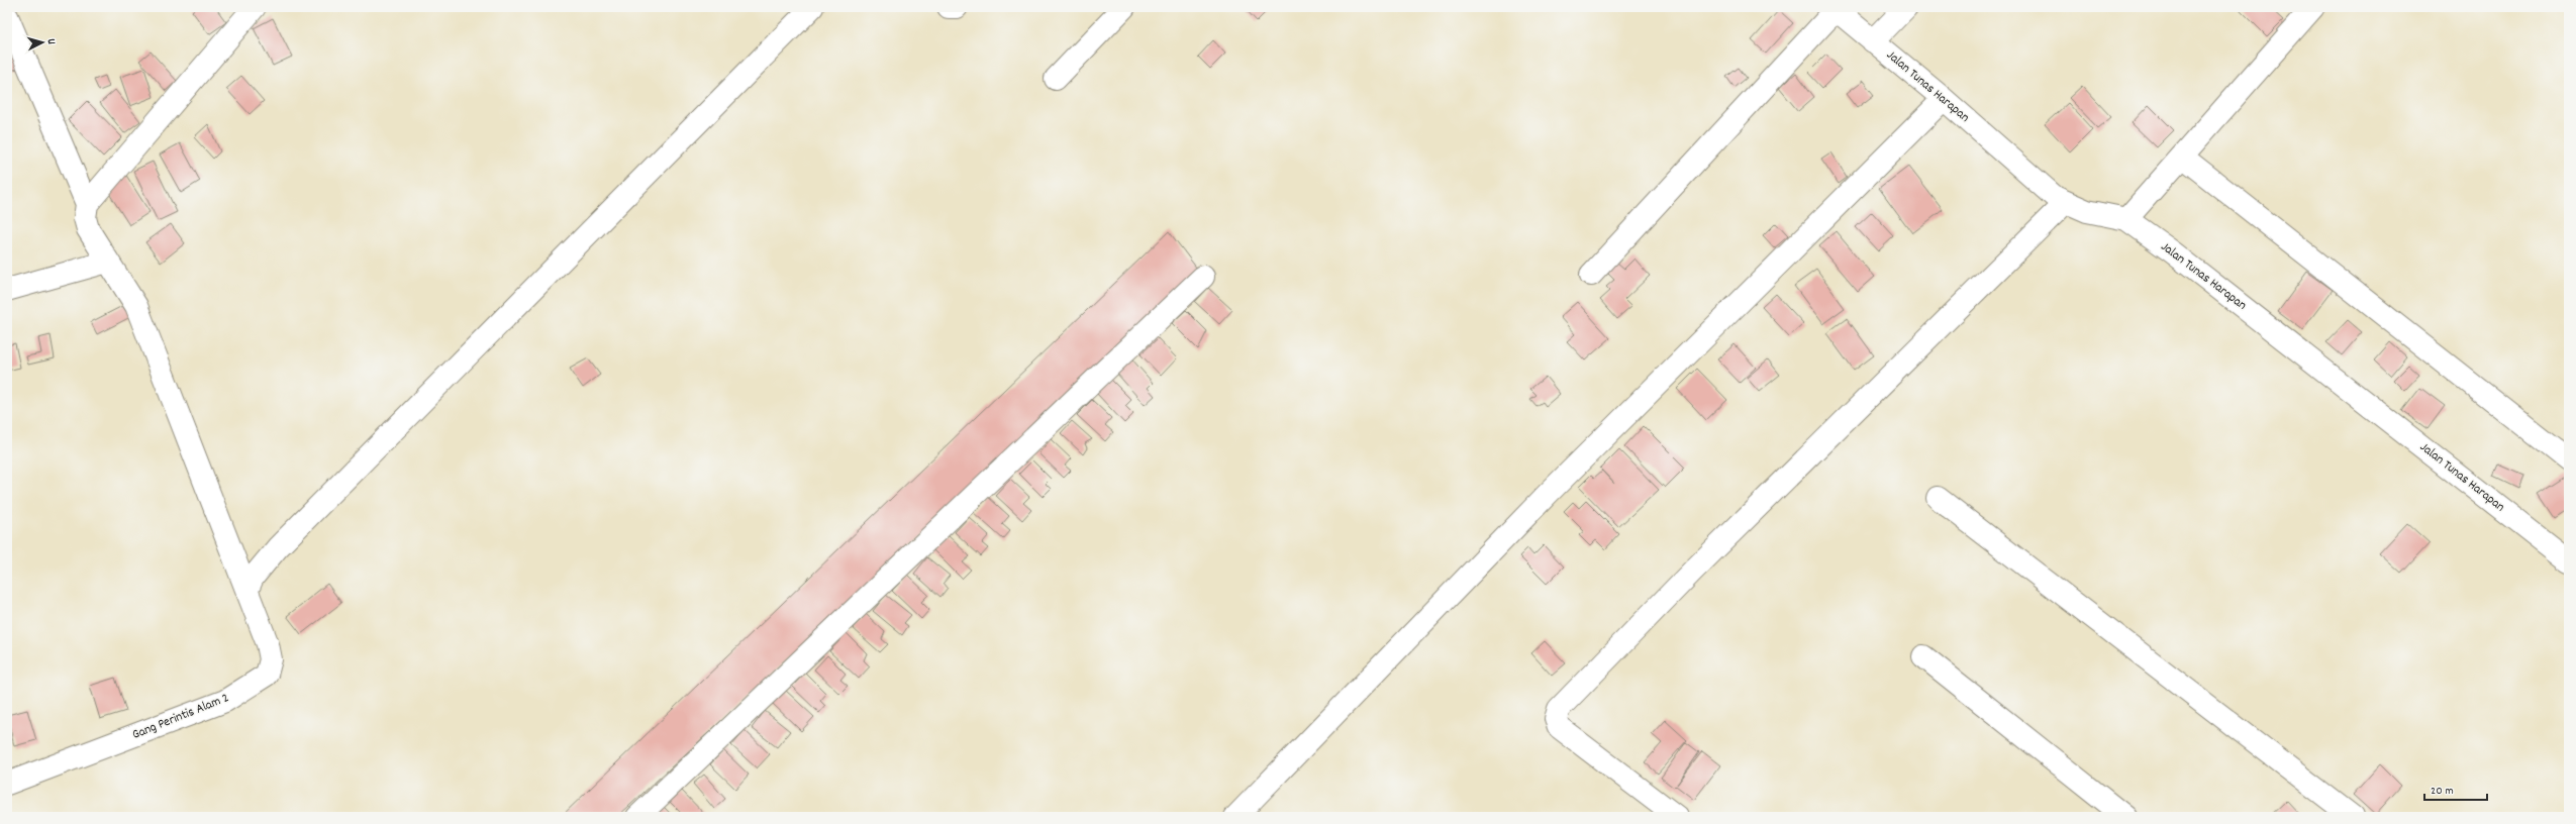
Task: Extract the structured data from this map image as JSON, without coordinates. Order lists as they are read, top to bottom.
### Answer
{
  "streets": {
    "street": ["Jalan Tunas Harapan", "Gang Perintis Alam 2"]
  },
  "scale_bar": "20 m",
  "north": "right"
}
